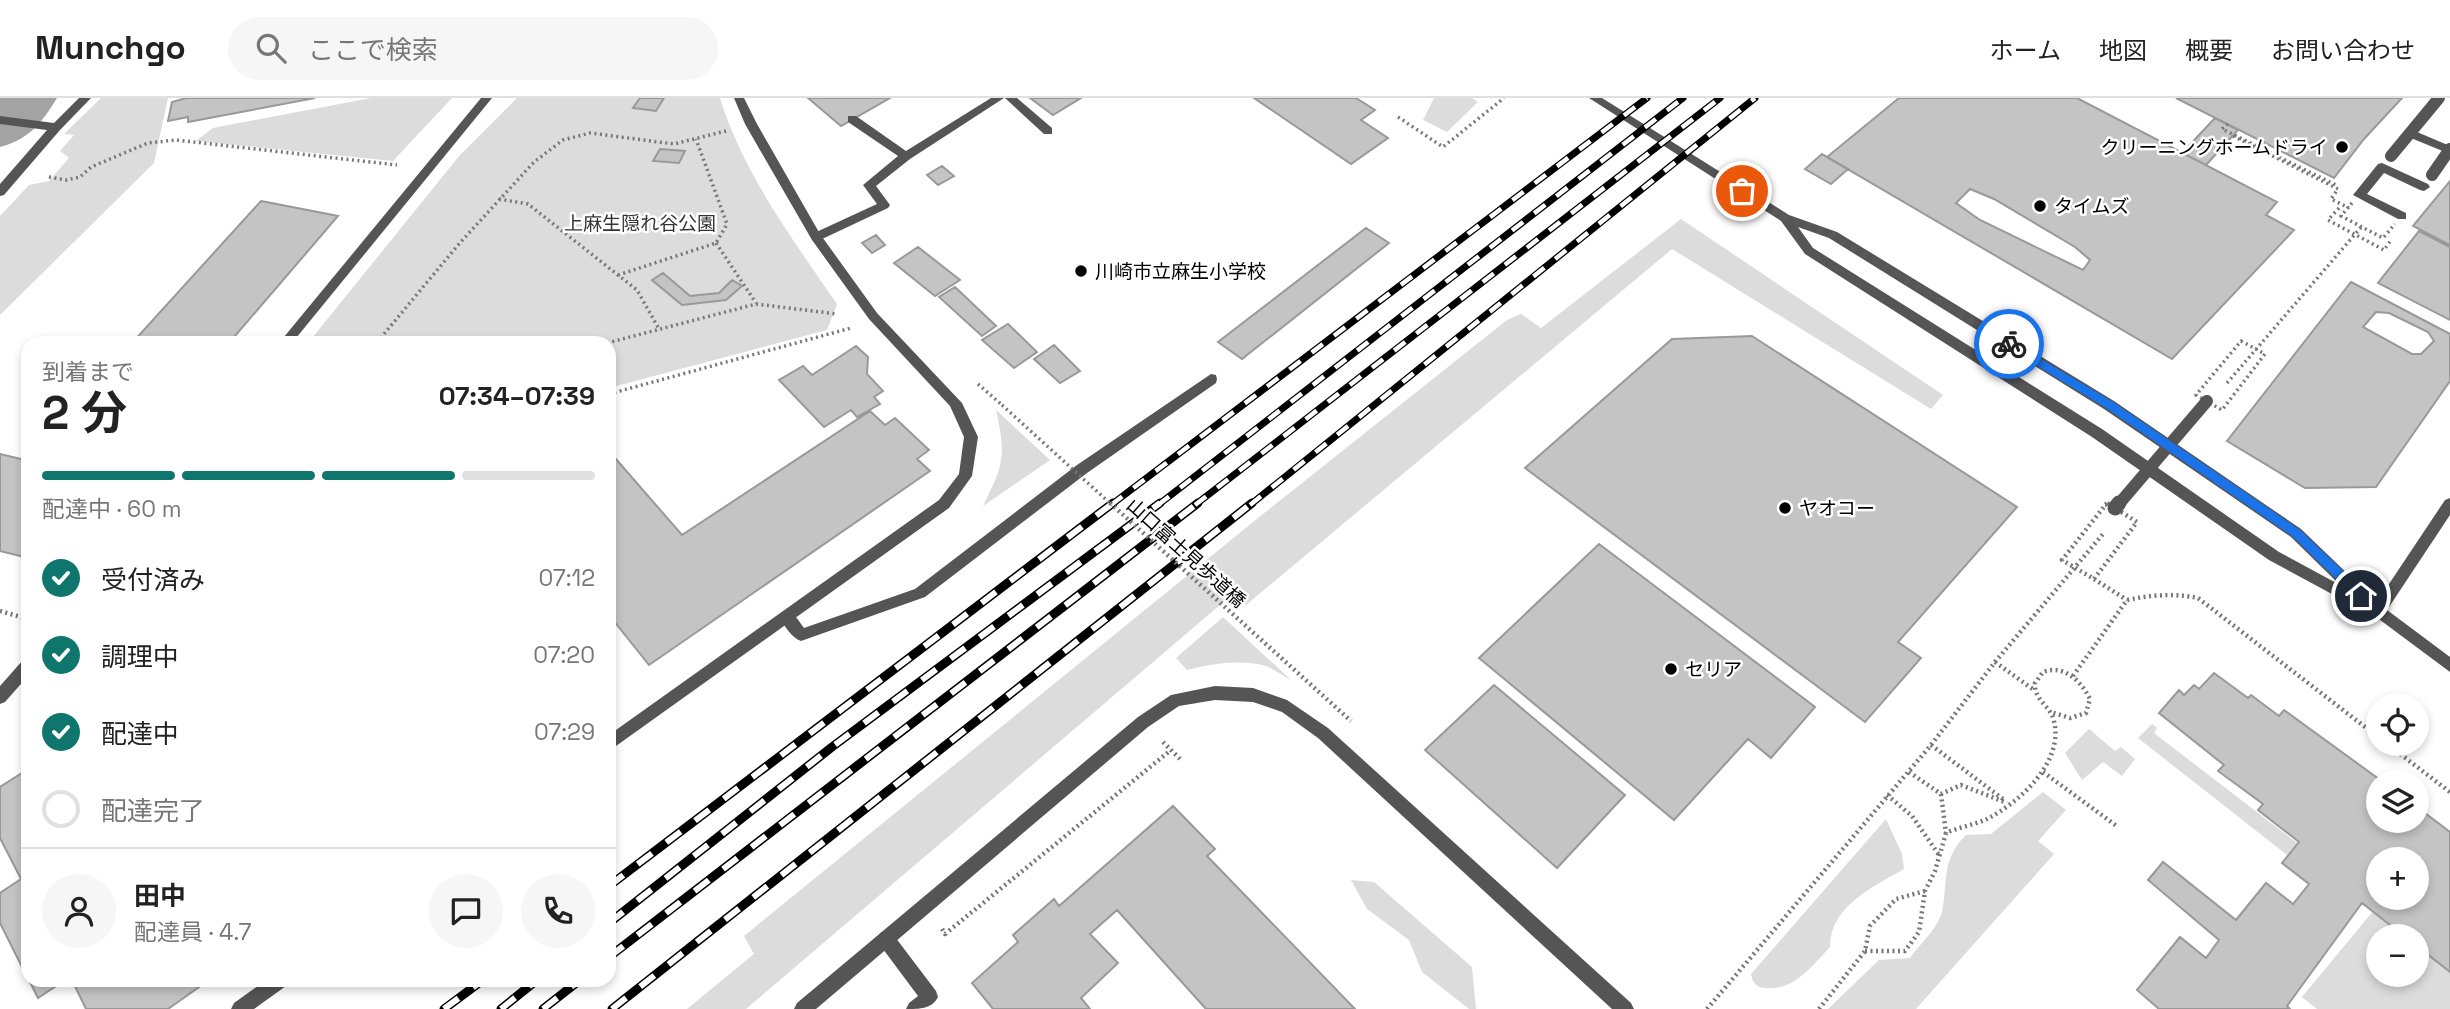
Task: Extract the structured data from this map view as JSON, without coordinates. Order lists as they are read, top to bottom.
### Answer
{
  "streets": {
    "path": ["山口富士見歩道橋"]
  },
  "parks": ["上麻生隠れ谷公園"],
  "places": [
    "クリーニングホームドライ",
    "タイムズ",
    "川崎市立麻生小学校",
    "ヤオコー",
    "セリア"
  ],
  "page": {
    "header": "Munchgo",
    "search": "ここで検索",
    "nav": [
      "ホーム",
      "地図",
      "概要",
      "お問い合わせ"
    ],
    "heading": ["2 分", "到着まで", "07:34–07:39"],
    "panel": ["田中", "配達員 · 4.7"],
    "bar": "配達中 · 60 m",
    "list": [
      ["受付済み", "07:12"],
      ["調理中", "07:20"],
      ["配達中", "07:29"],
      "配達完了"
    ],
    "map_buttons": ["+", "−"]
  }
}
